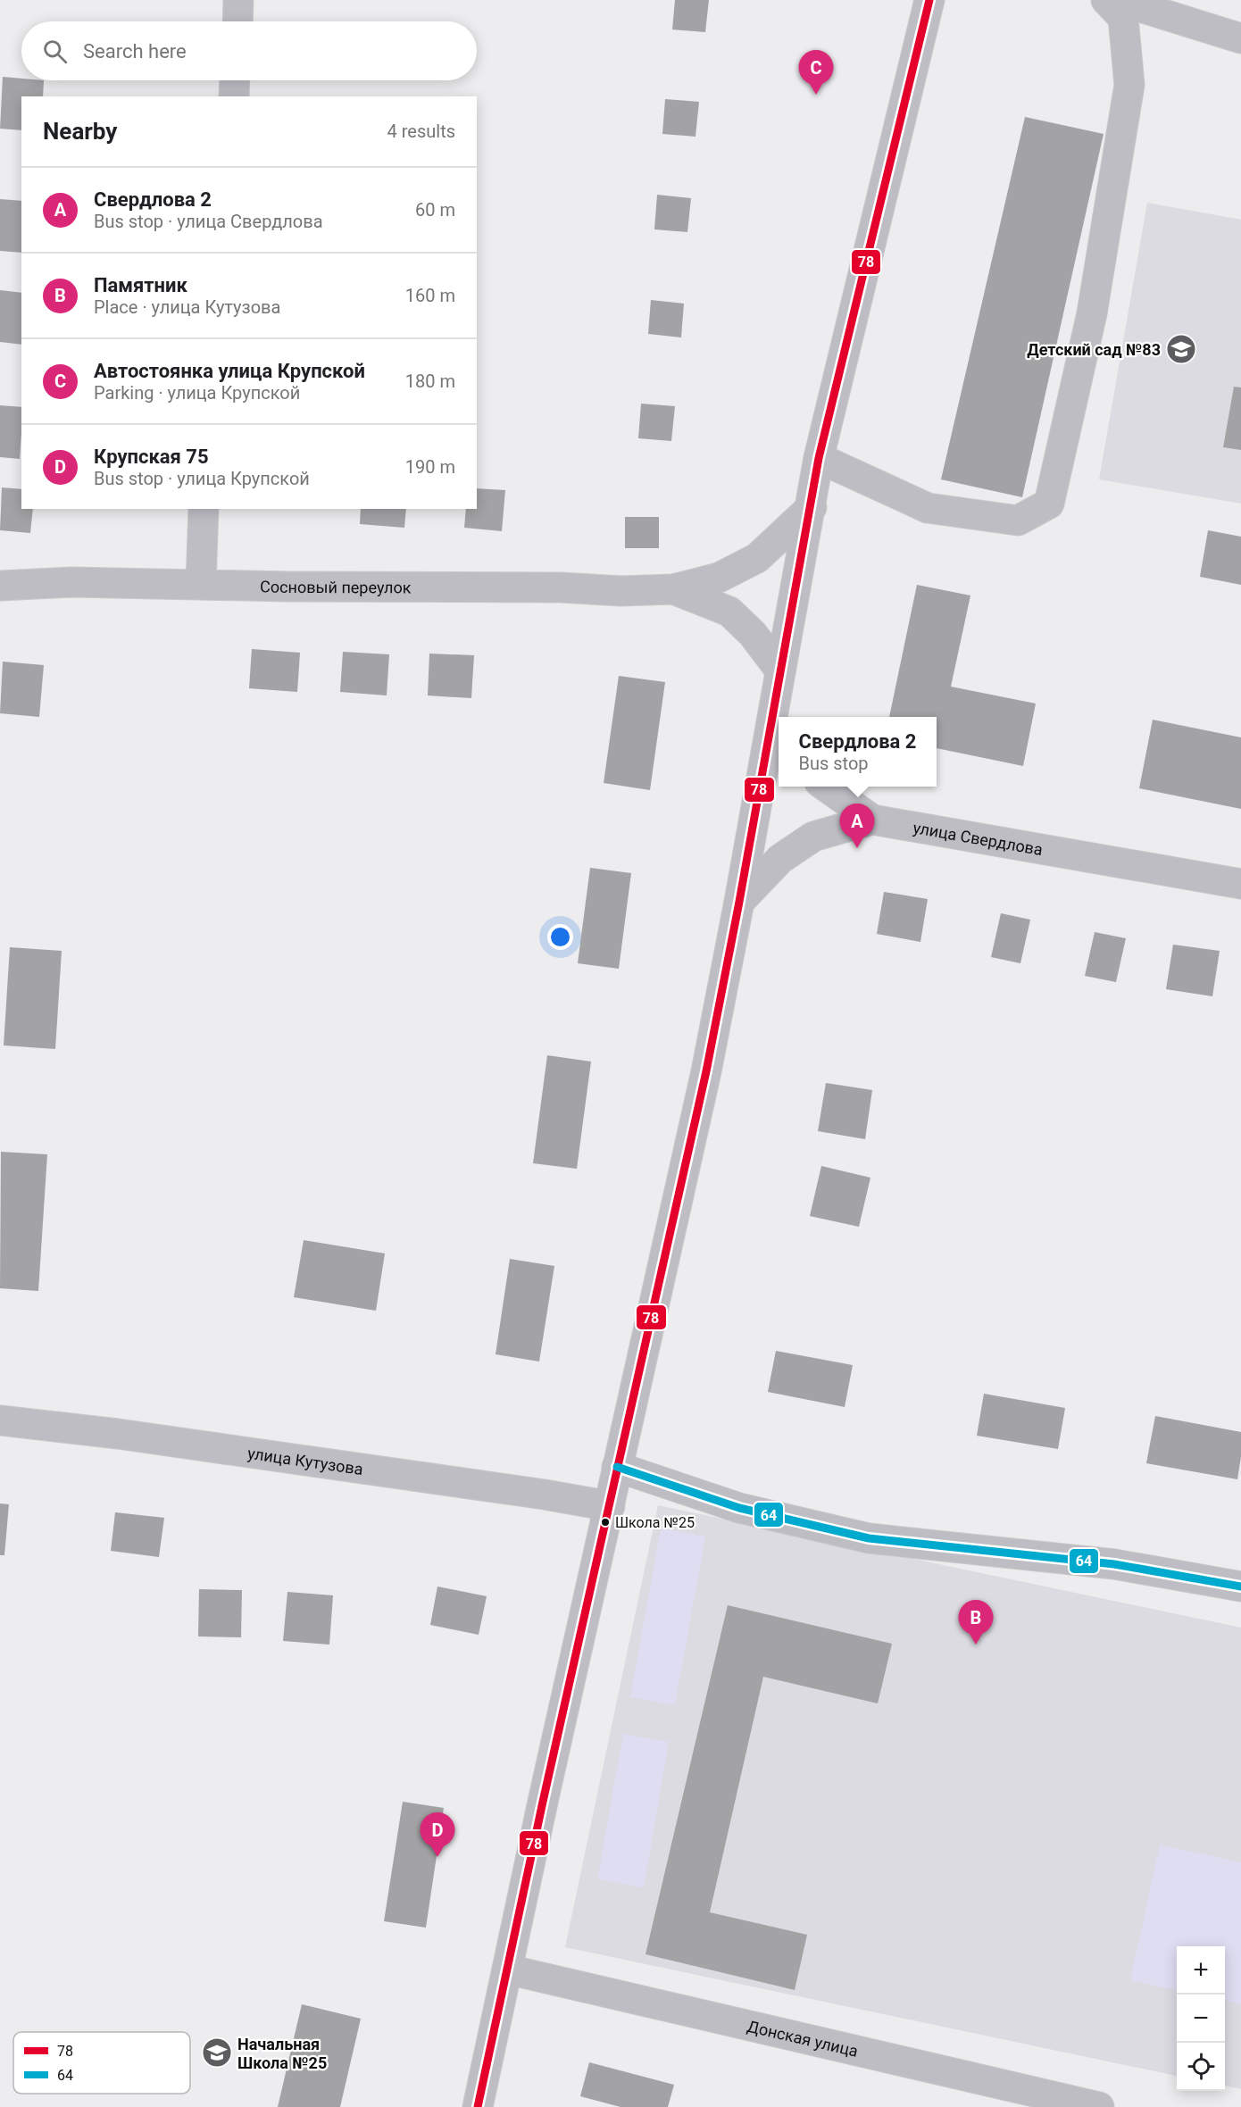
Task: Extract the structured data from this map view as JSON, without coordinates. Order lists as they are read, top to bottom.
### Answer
{
  "streets": {
    "street": [
      "Сосновый переулок",
      "улица Свердлова",
      "улица Кутузова",
      "Донская улица"
    ]
  },
  "places": {
    "school or university": ["Детский сад №83", "Начальная Школа №25"],
    "other": ["Школа №25"]
  },
  "lines": ["transit line 78", "transit line 64"],
  "legend": ["78", "64"],
  "page": {
    "search": "Search here",
    "pins": [
      "C",
      "A",
      "B",
      "D"
    ],
    "heading": ["Nearby", "4 results"],
    "list": [
      {
        "mark": "A",
        "name": "Свердлова 2",
        "note": "Bus stop · улица Свердлова",
        "value": "60 m"
      },
      {
        "mark": "B",
        "name": "Памятник",
        "note": "Place · улица Кутузова",
        "value": "160 m"
      },
      {
        "mark": "C",
        "name": "Автостоянка улица Крупской",
        "note": "Parking · улица Крупской",
        "value": "180 m"
      },
      {
        "mark": "D",
        "name": "Крупская 75",
        "note": "Bus stop · улица Крупской",
        "value": "190 m"
      }
    ],
    "popup": ["Свердлова 2", "Bus stop"],
    "map_buttons": ["+", "−"]
  }
}
